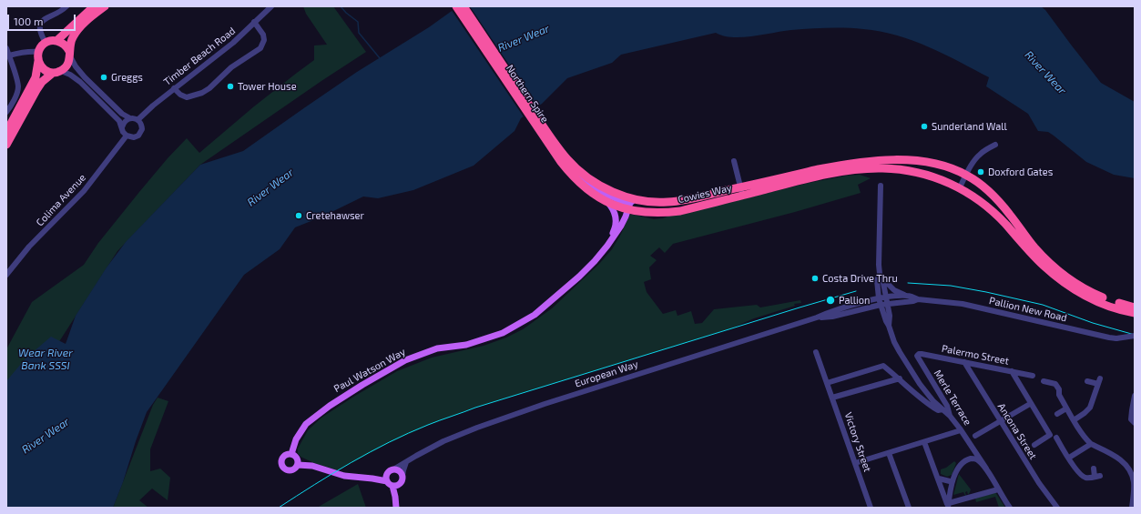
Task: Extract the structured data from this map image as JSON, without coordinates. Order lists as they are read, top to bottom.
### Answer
{
  "streets": {
    "highway": ["Northern Spire", "Cowies Way"],
    "main road": ["Paul Watson Way"],
    "street": [
      "Timber Beach Road",
      "Colima Avenue",
      "Pallion New Road",
      "Palermo Street",
      "European Way",
      "Merle Terrace",
      "Ancona Street",
      "Victory Street"
    ]
  },
  "crossings": [
    ["Timber Beach Road", "Colima Avenue"],
    ["Northern Spire", "Cowies Way"],
    ["Cowies Way", "Paul Watson Way"],
    ["Pallion New Road", "European Way"],
    ["Palermo Street", "Merle Terrace"],
    ["Palermo Street", "Ancona Street"]
  ],
  "water": ["River Wear", "Wear River Bank SSSI"],
  "places": [
    "Greggs",
    "Tower House",
    "Sunderland Wall",
    "Doxford Gates",
    "Cretehawser",
    "Costa Drive Thru",
    "Pallion"
  ],
  "scale_bar": "100 m"
}
